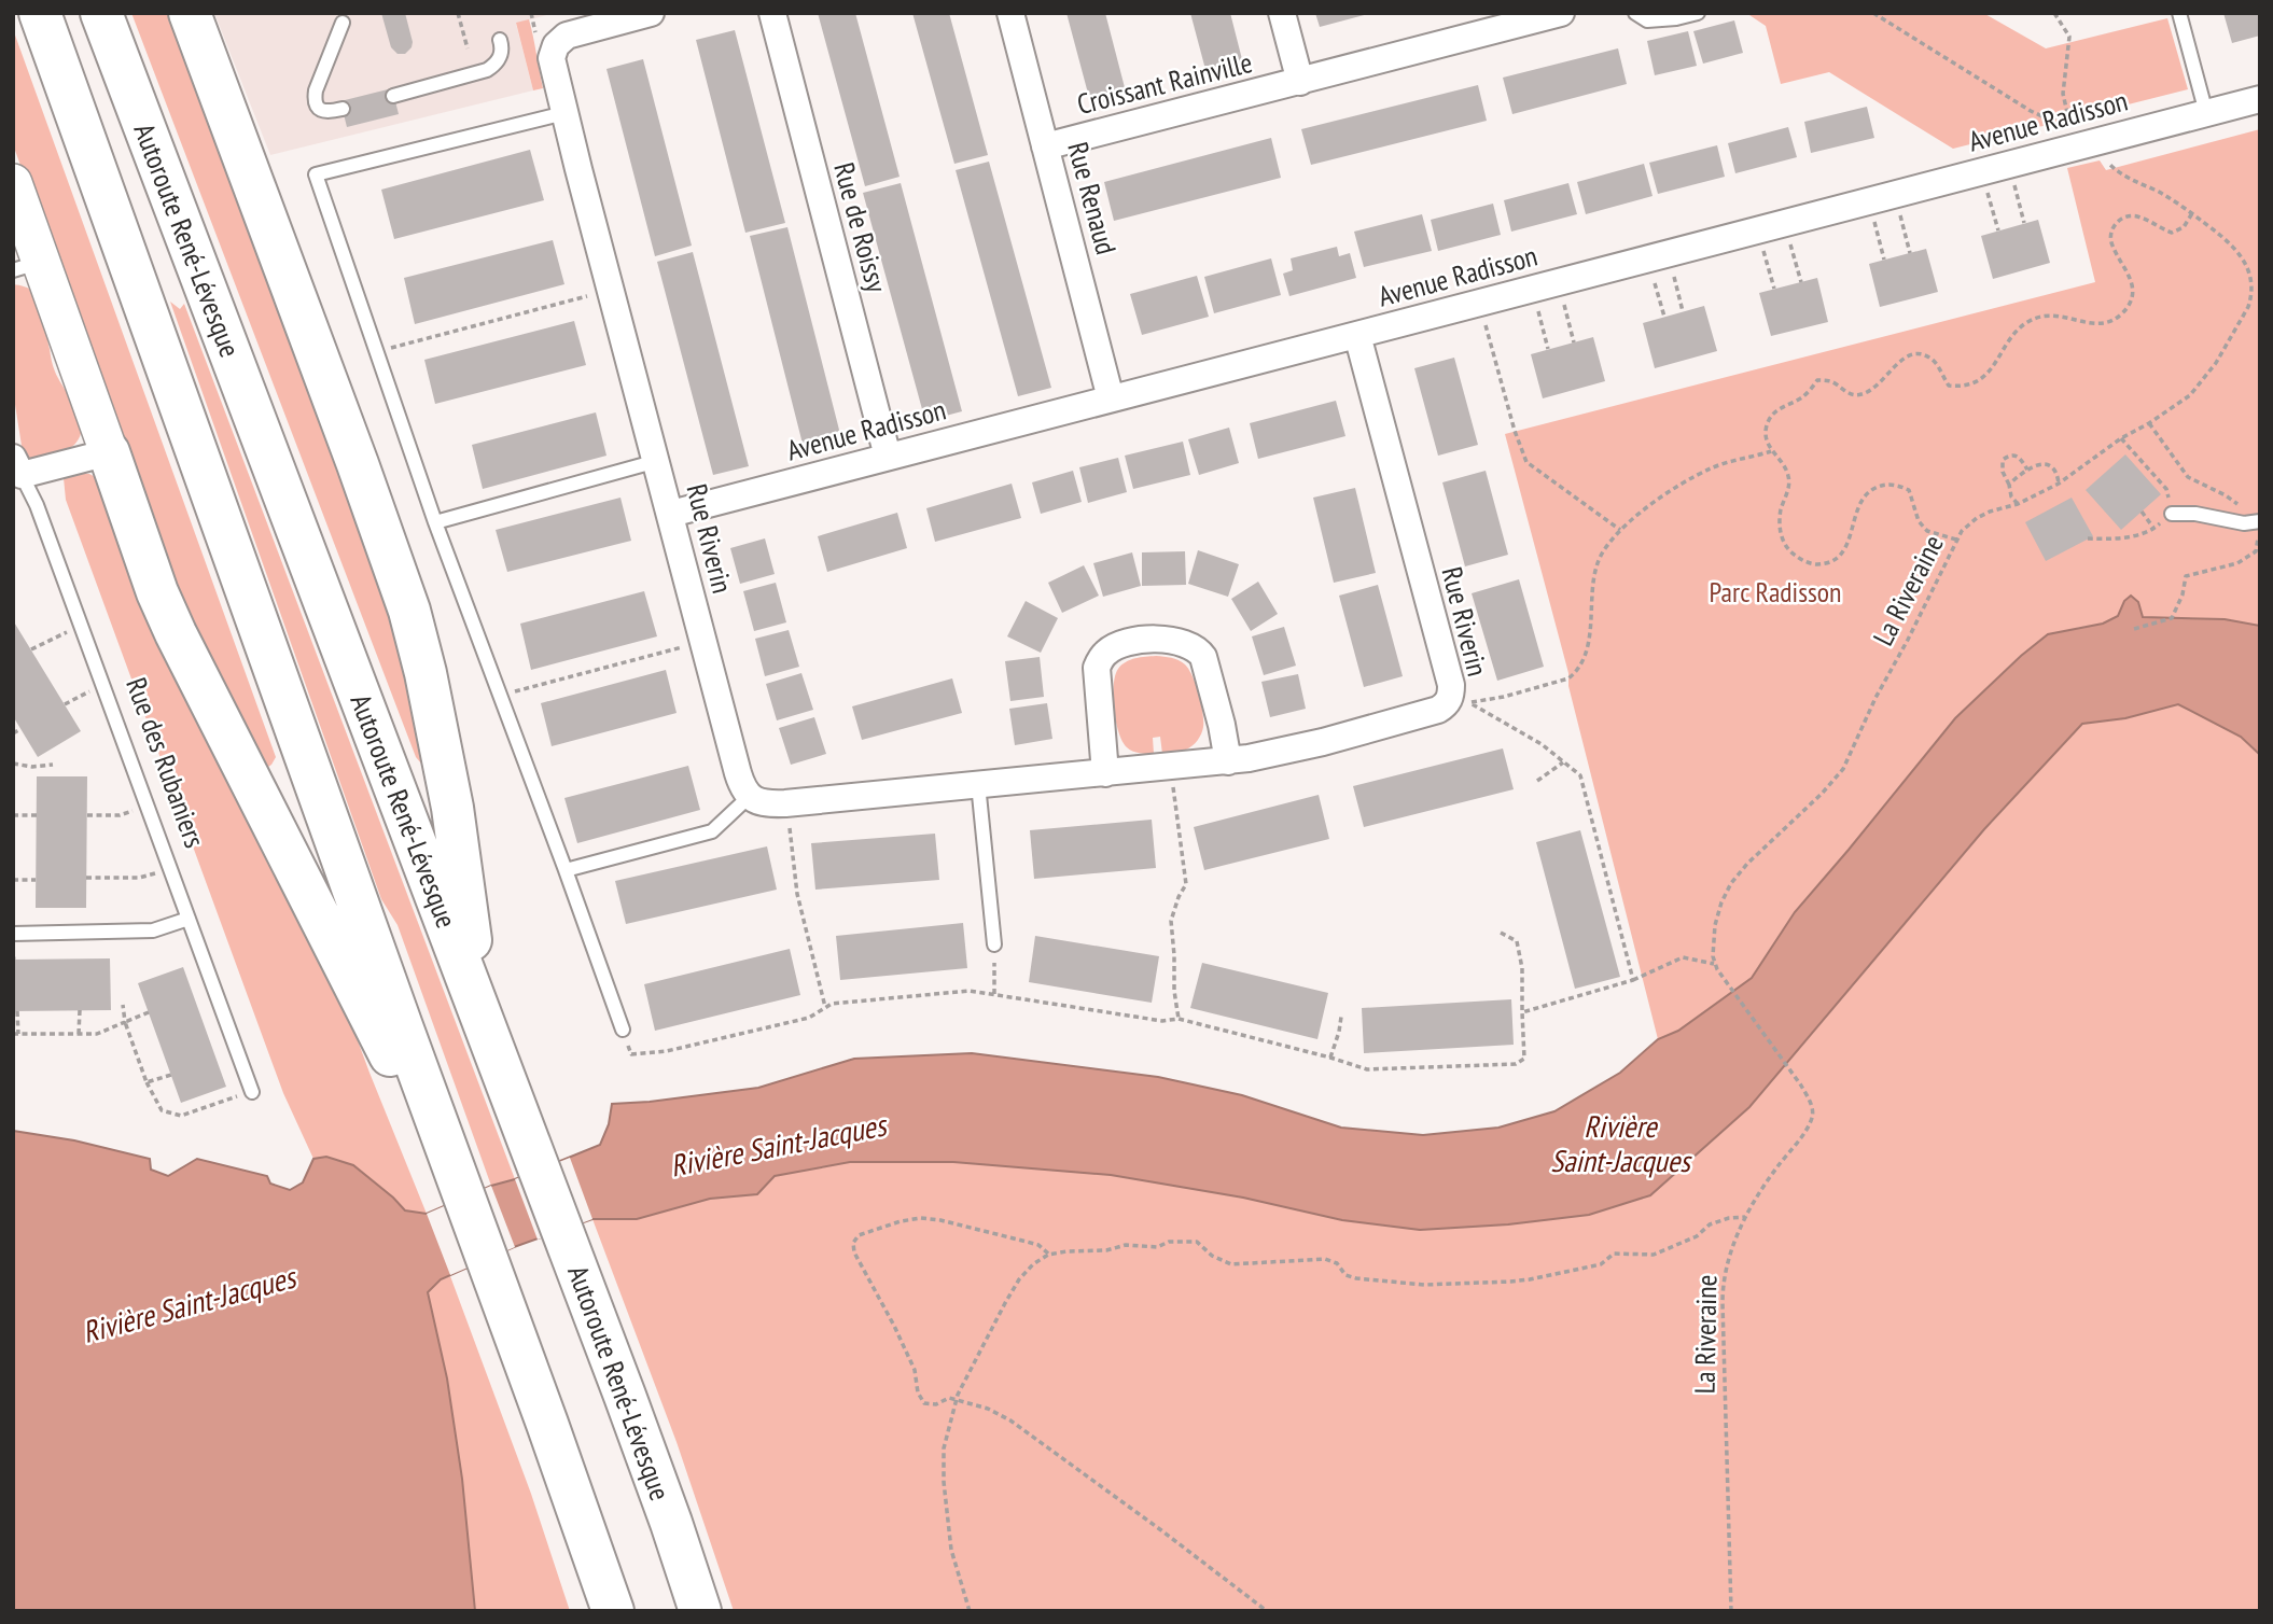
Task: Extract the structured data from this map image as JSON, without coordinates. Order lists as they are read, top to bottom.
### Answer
{
  "streets": {
    "highway": ["Autoroute René-Lévesque"],
    "street": [
      "Croissant Rainville",
      "Avenue Radisson",
      "Rue Renaud",
      "Rue de Roissy",
      "Rue Riverin"
    ],
    "lane": ["Rue des Rubaniers"],
    "path": ["La Riveraine"]
  },
  "crossings": [
    ["Croissant Rainville", "Rue Renaud"],
    ["Avenue Radisson", "Rue Renaud"],
    ["Avenue Radisson", "Rue de Roissy"],
    ["Avenue Radisson", "Rue Riverin"]
  ],
  "water": ["Rivière Saint-Jacques"],
  "parks": ["Parc Radisson"]
}
